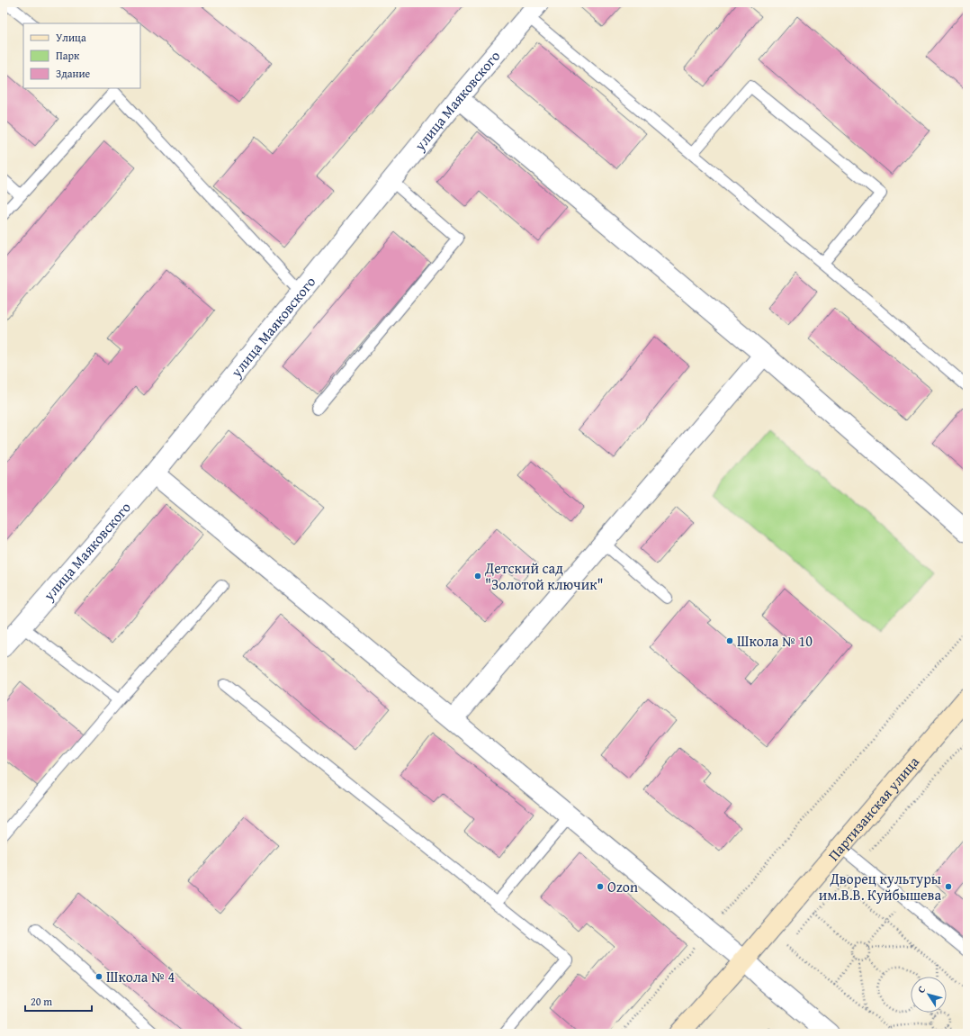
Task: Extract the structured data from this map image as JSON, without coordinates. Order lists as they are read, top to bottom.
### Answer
{
  "streets": {
    "main road": ["Партизанская улица"],
    "street": ["улица Маяковского"]
  },
  "places": [
    "Детский сад \"Золотой ключик\"",
    "Школа № 10",
    "Ozon",
    "Дворец культуры им.В.В. Куйбышева",
    "Школа № 4"
  ],
  "legend": ["Улица", "Парк", "Здание"],
  "scale_bar": "20 m",
  "north": "top left"
}
